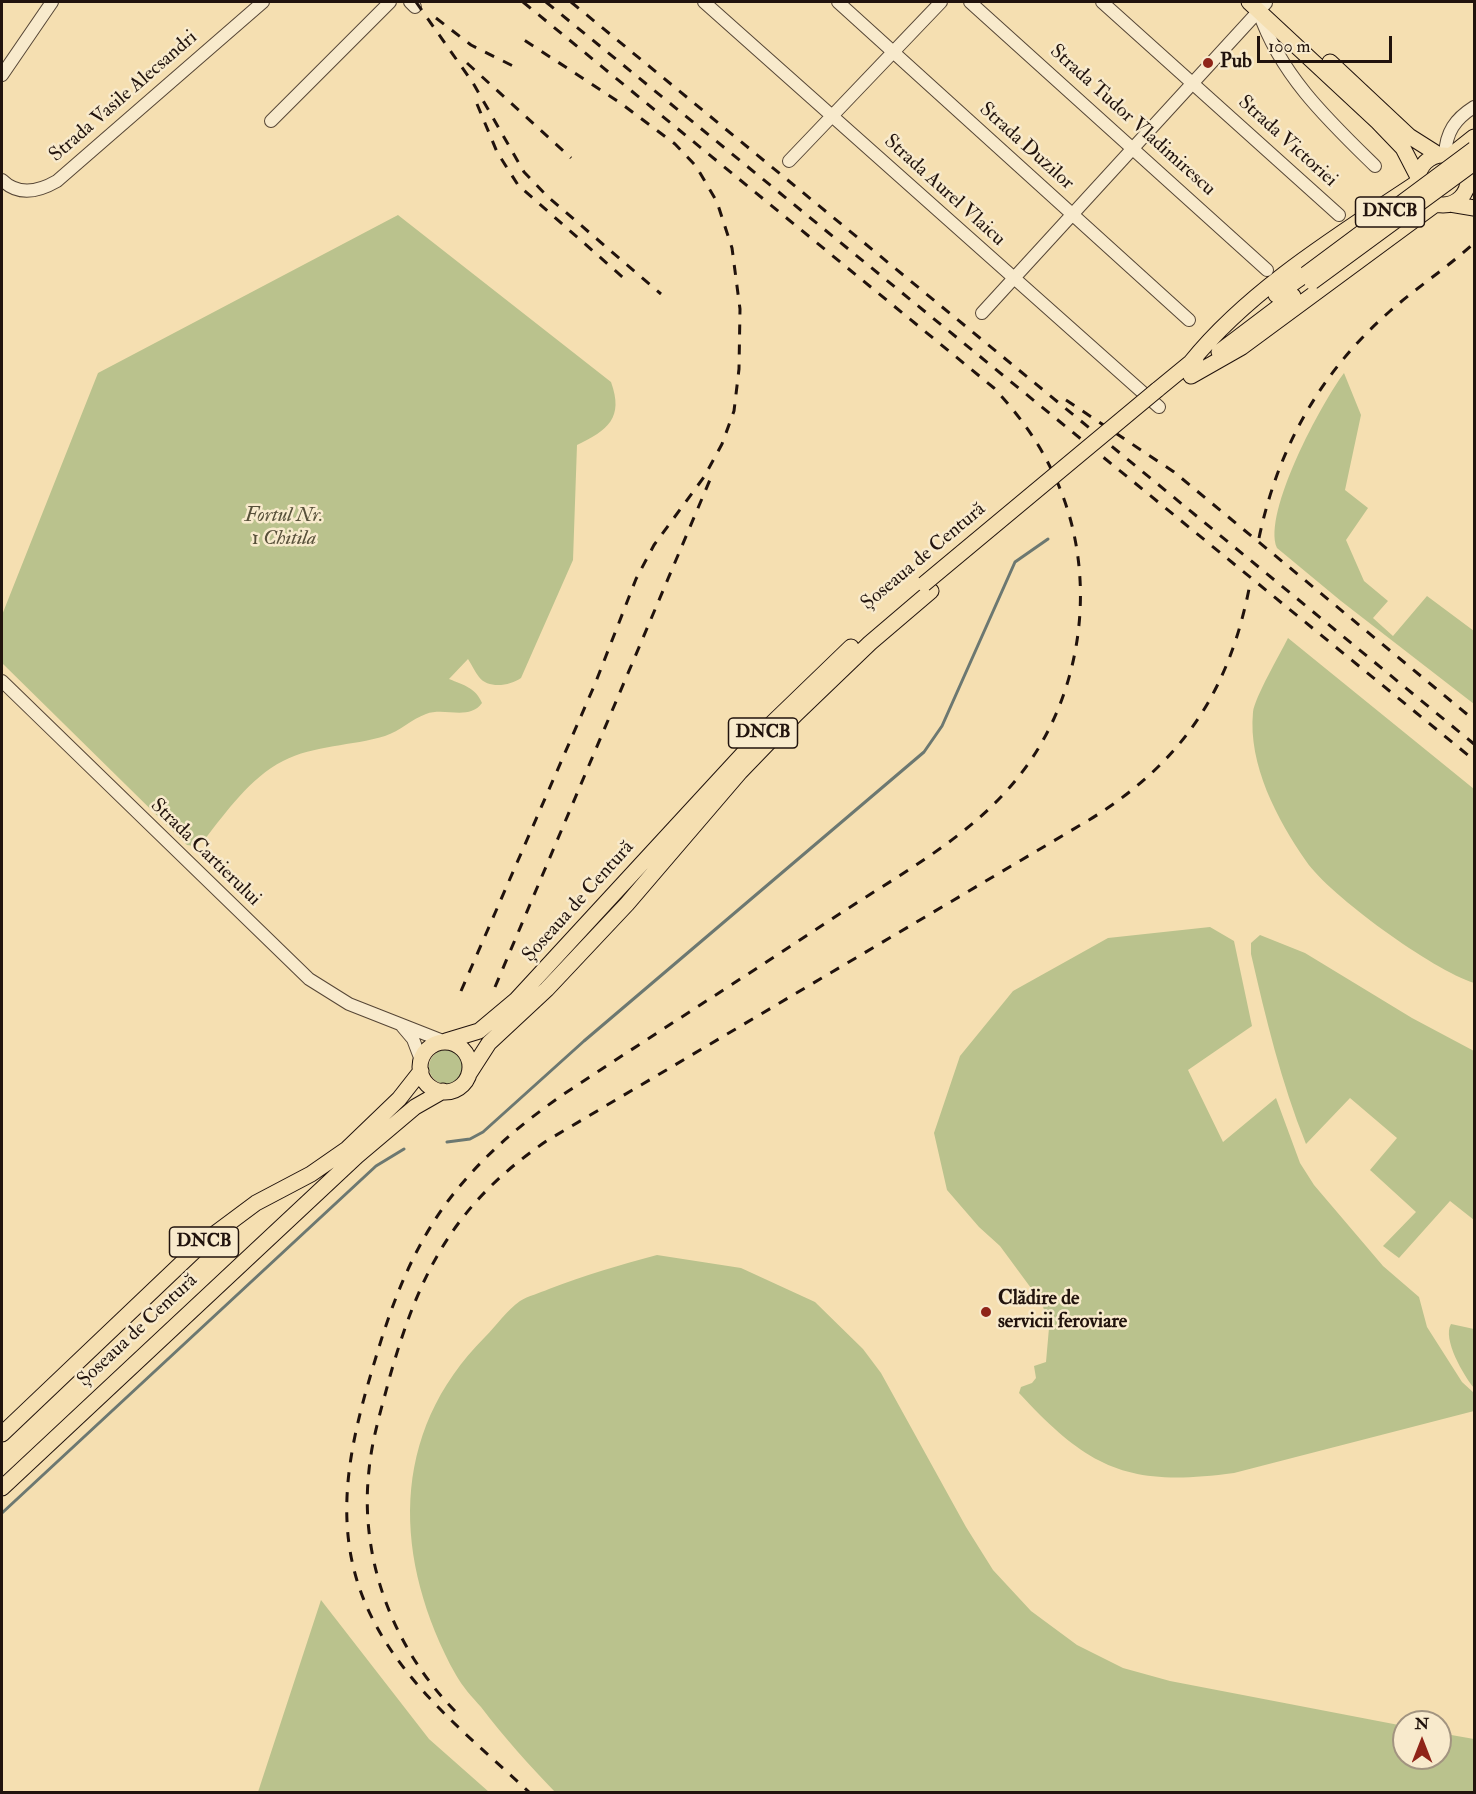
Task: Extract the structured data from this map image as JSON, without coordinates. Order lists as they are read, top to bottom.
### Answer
{
  "streets": {
    "main road": ["DNCB", "Șoseaua de Centură"],
    "street": [
      "Strada Vasile Alecsandri",
      "Strada Tudor Vladimirescu",
      "Strada Victoriei",
      "Strada Duzilor",
      "Strada Aurel Vlaicu",
      "Strada Cartierului"
    ]
  },
  "crossings": [
    ["Strada Aurel Vlaicu", "Șoseaua de Centură"],
    ["Șoseaua de Centură", "Strada Cartierului"]
  ],
  "parks": ["Fortul Nr. 1 Chitila"],
  "places": ["Pub", "Clădire de servicii feroviare"],
  "scale_bar": "100 m",
  "north": "top"
}
